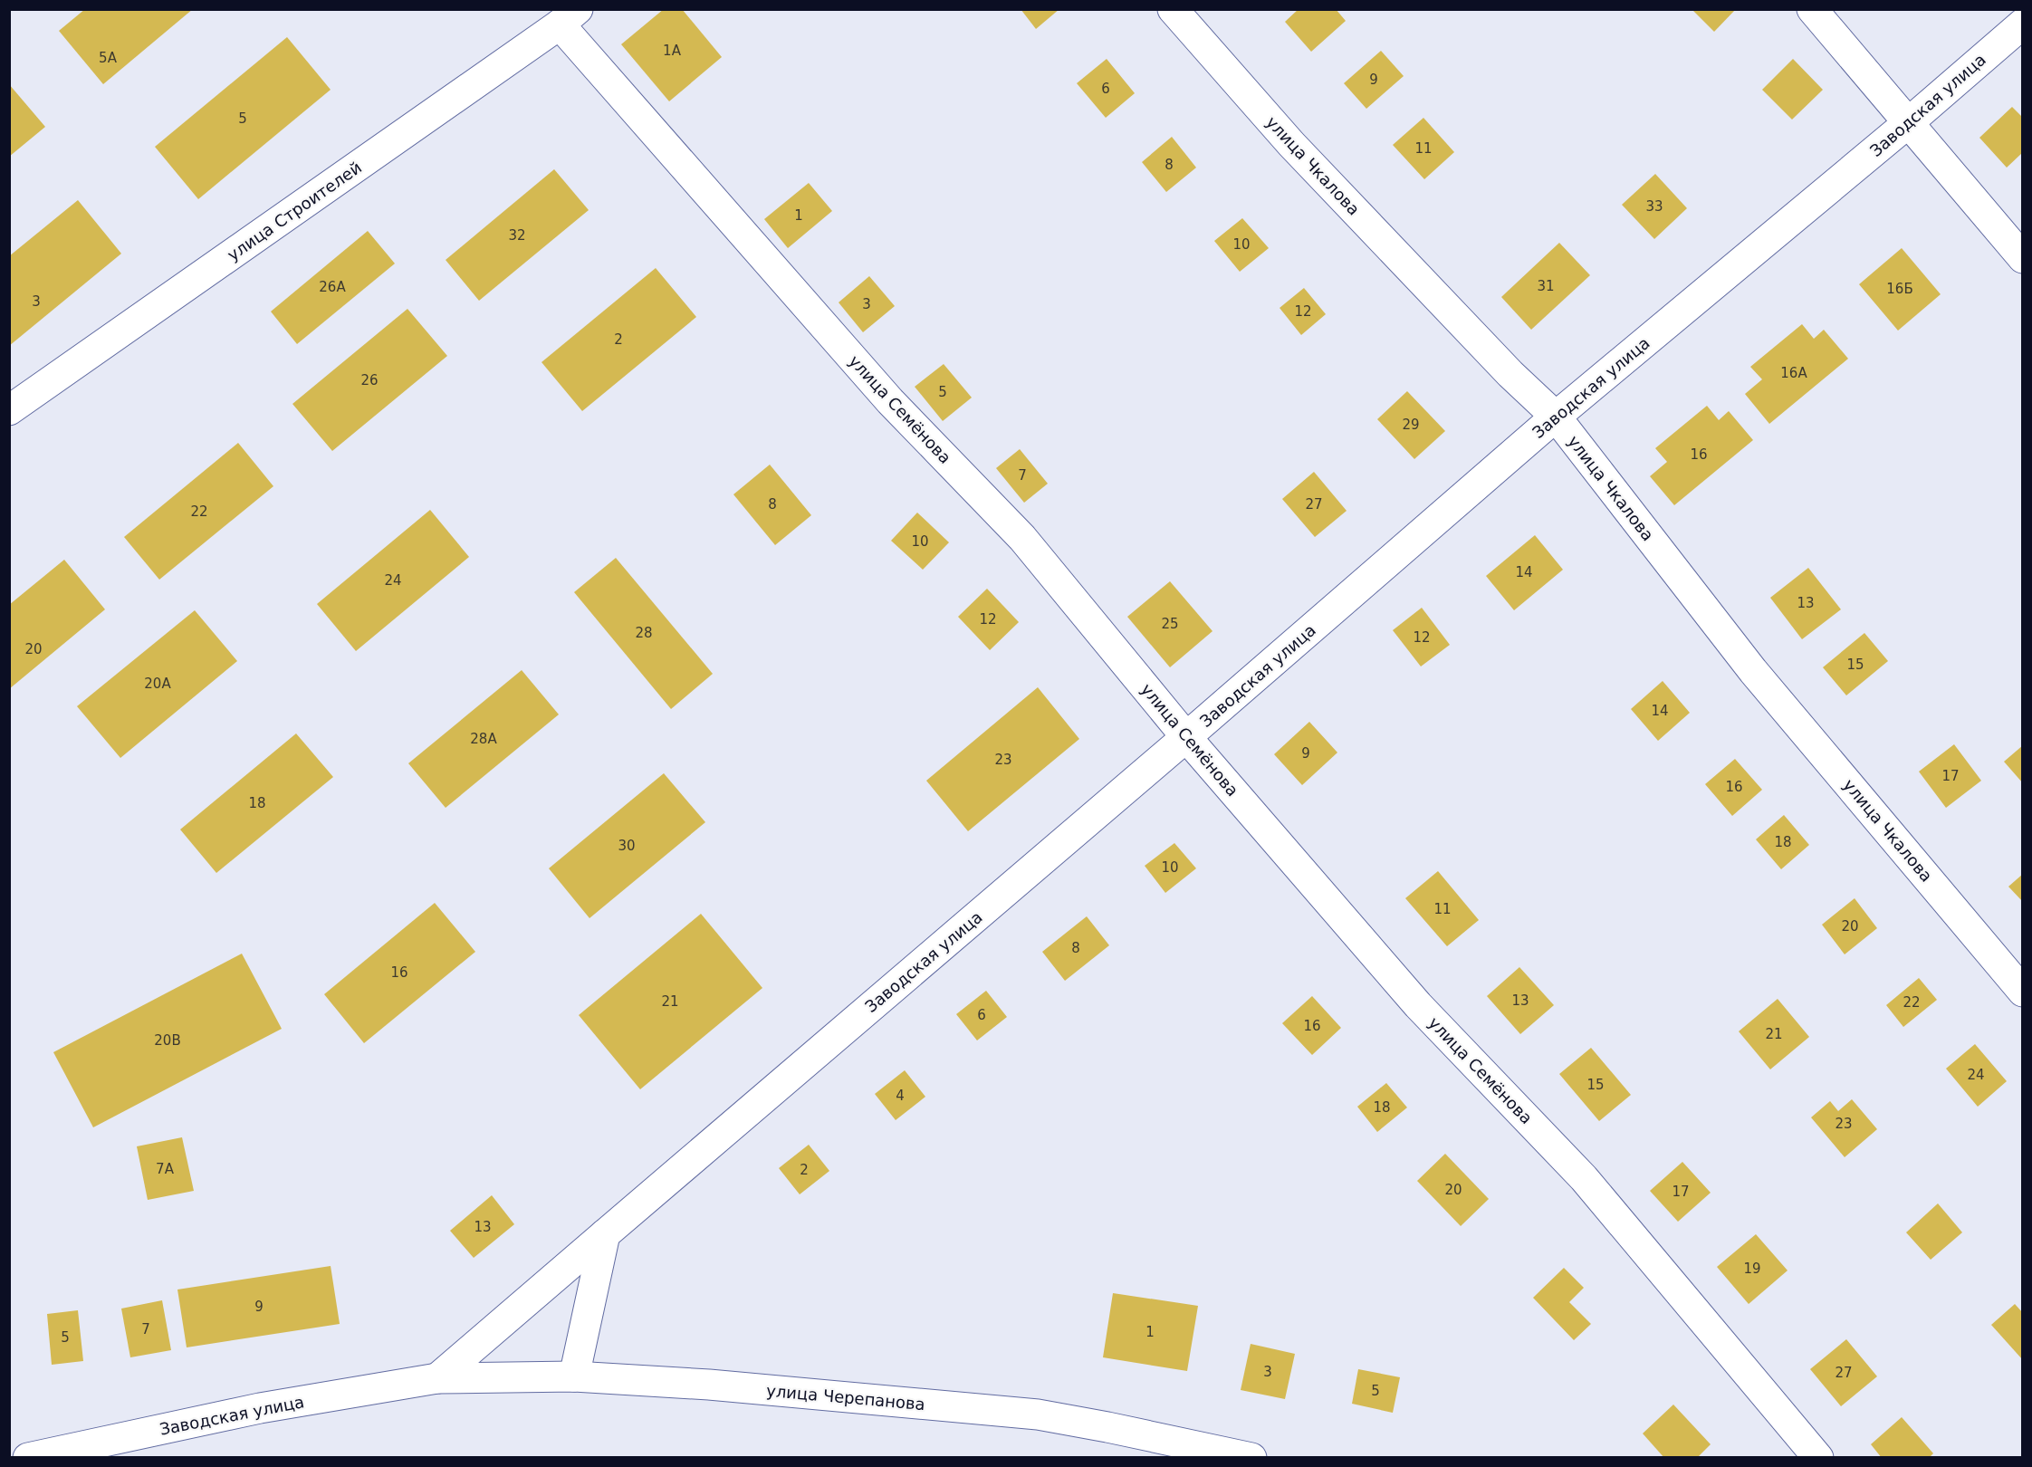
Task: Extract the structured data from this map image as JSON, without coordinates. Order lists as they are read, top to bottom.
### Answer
{
  "streets": {
    "street": [
      "Заводская улица",
      "улица Чкалова",
      "улица Строителей",
      "улица Семёнова",
      "улица Черепанова"
    ]
  },
  "crossings": [
    ["Заводская улица", "улица Чкалова"],
    ["Заводская улица", "улица Семёнова"],
    ["Заводская улица", "улица Черепанова"],
    ["улица Строителей", "улица Семёнова"]
  ],
  "house_numbers": [
    "1А",
    "5А",
    "9",
    "6",
    "5",
    "11",
    "8",
    "33",
    "1",
    "32",
    "10",
    "31",
    "26А",
    "16Б",
    "3",
    "3",
    "12",
    "2",
    "16А",
    "26",
    "5",
    "29",
    "16",
    "7",
    "8",
    "27",
    "22",
    "10",
    "14",
    "24",
    "13",
    "12",
    "25",
    "28",
    "12",
    "20",
    "15",
    "20А",
    "14",
    "28А",
    "9",
    "23",
    "17",
    "16",
    "18",
    "18",
    "30",
    "10",
    "11",
    "20",
    "8",
    "16",
    "13",
    "21",
    "22",
    "6",
    "16",
    "21",
    "20В",
    "24",
    "15",
    "4",
    "18",
    "23",
    "7А",
    "2",
    "20",
    "17",
    "13",
    "19",
    "9",
    "7",
    "1",
    "5",
    "3",
    "27",
    "5"
  ]
}
